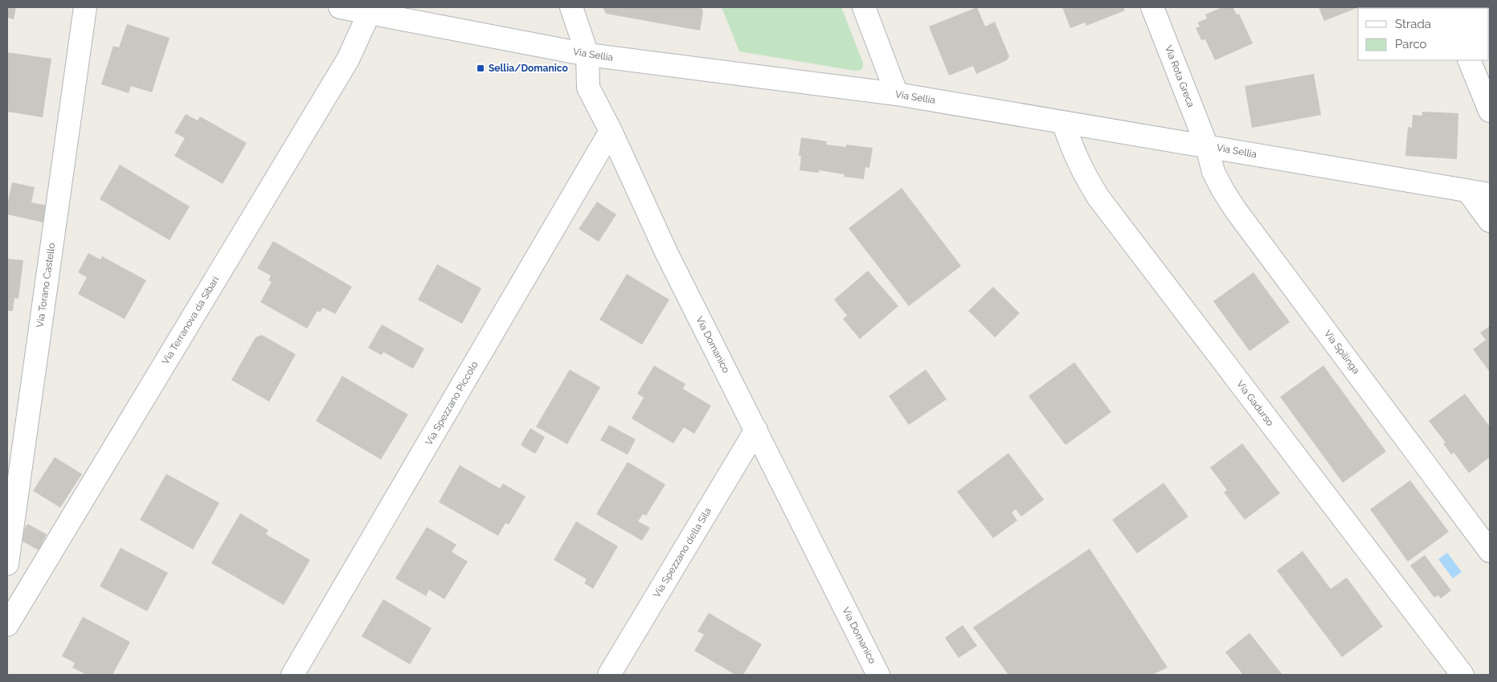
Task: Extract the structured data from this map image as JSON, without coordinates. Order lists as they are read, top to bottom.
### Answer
{
  "streets": {
    "street": [
      "Via Sellia",
      "Via Rota Greca",
      "Via Torano Castello",
      "Via Terranova da Sibari",
      "Via Domanico",
      "Via Spilinga",
      "Via Spezzano Piccolo",
      "Via Gadurso",
      "Via Spezzano della Sila"
    ]
  },
  "crossings": [
    ["Via Sellia", "Via Rota Greca"],
    ["Via Sellia", "Via Terranova da Sibari"],
    ["Via Sellia", "Via Domanico"],
    ["Via Sellia", "Via Spilinga"],
    ["Via Sellia", "Via Gadurso"],
    ["Via Rota Greca", "Via Spilinga"],
    ["Via Domanico", "Via Spezzano Piccolo"],
    ["Via Domanico", "Via Spezzano della Sila"]
  ],
  "places": {
    "transit": ["Sellia/Domanico"]
  },
  "legend": ["Strada", "Parco"]
}
